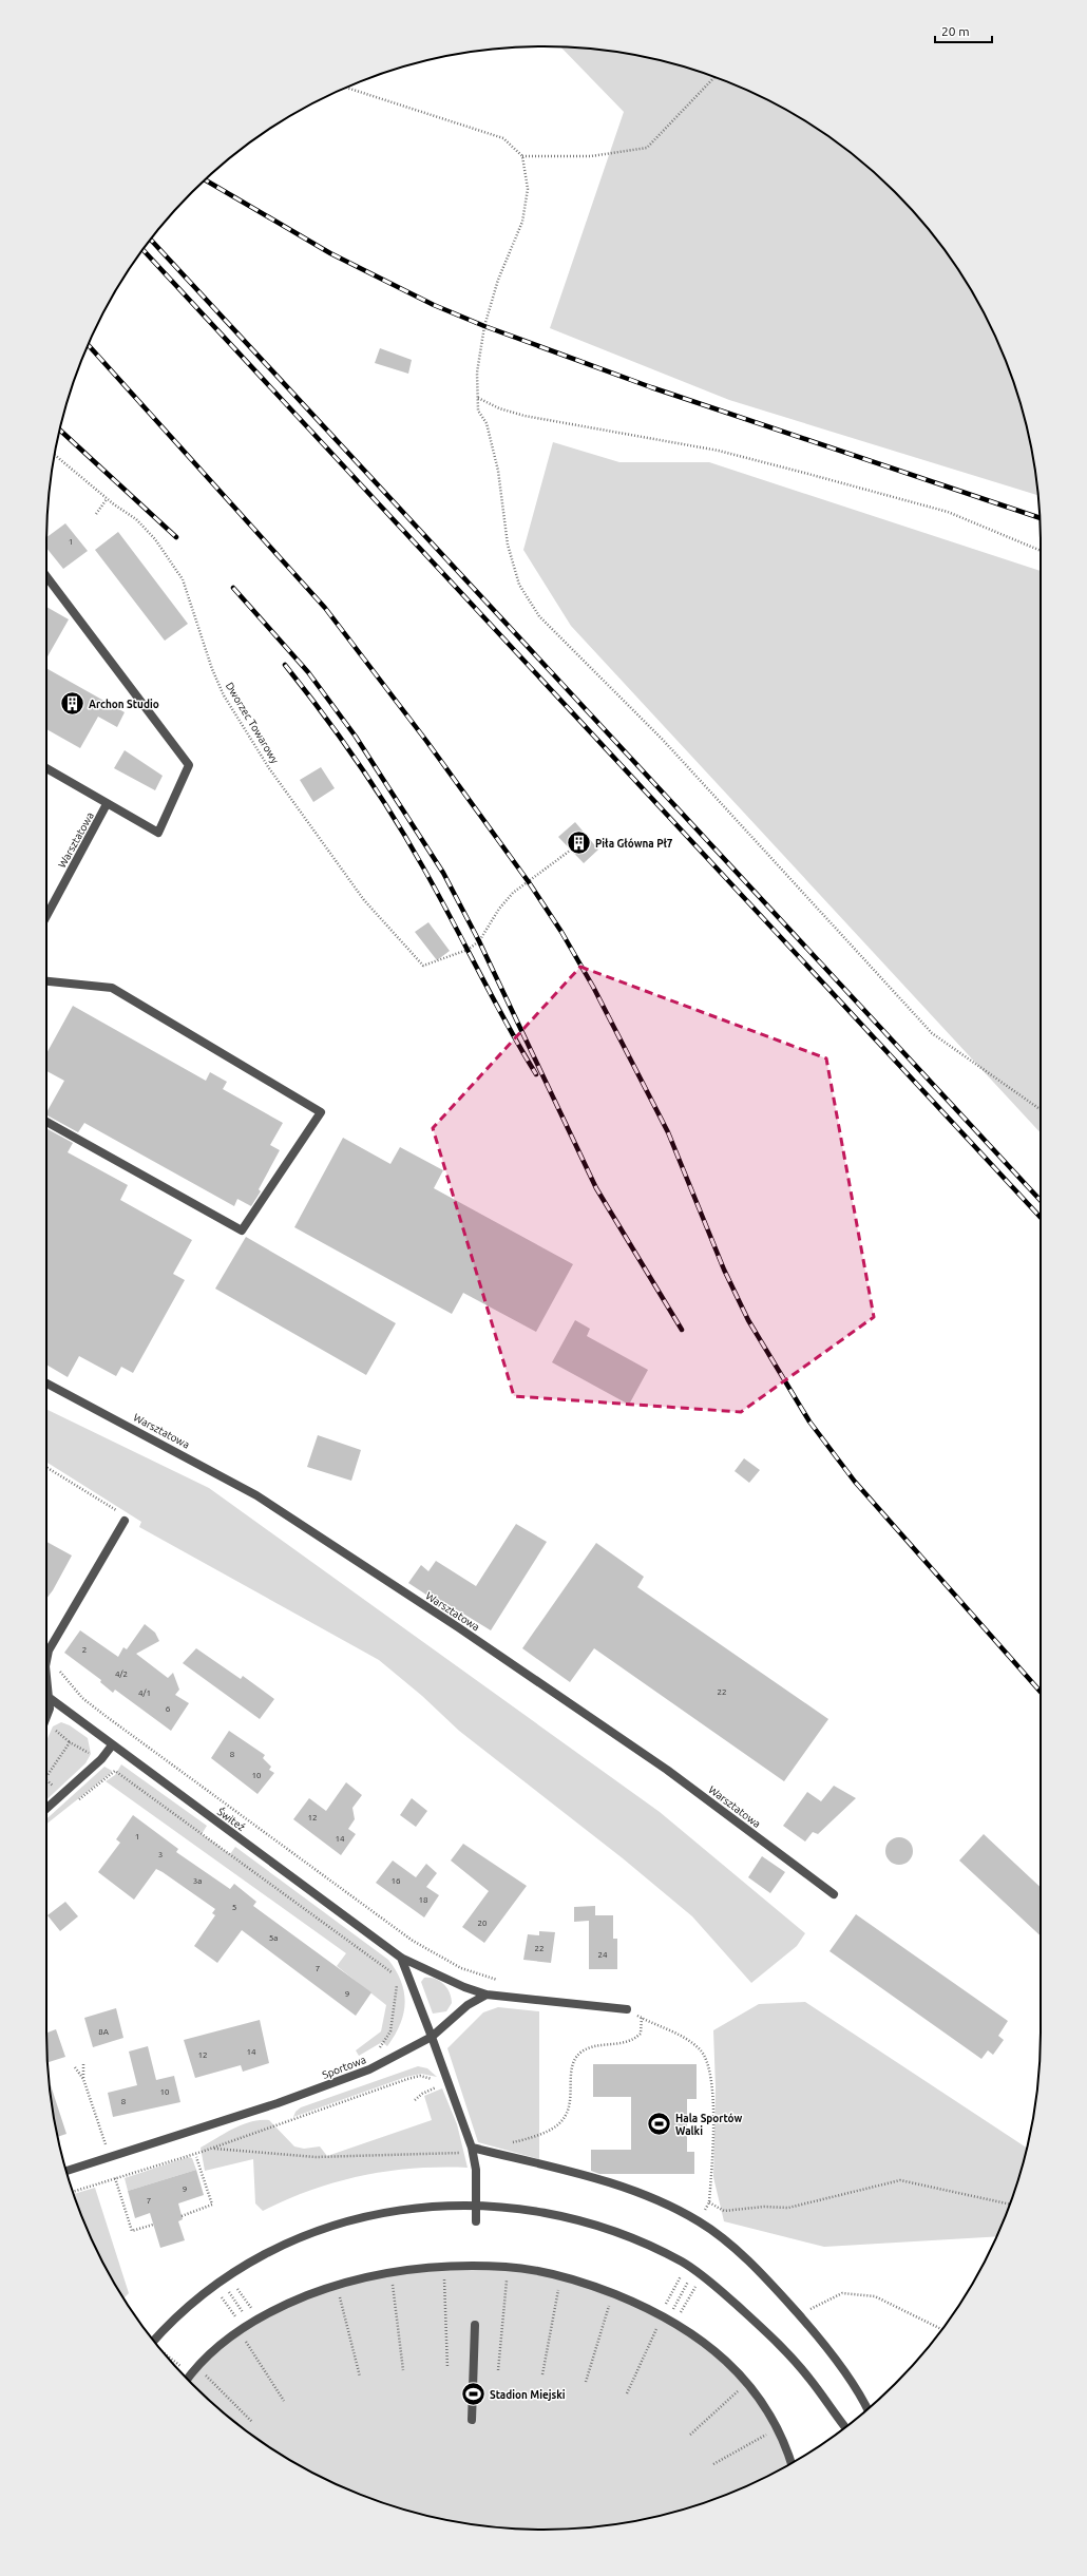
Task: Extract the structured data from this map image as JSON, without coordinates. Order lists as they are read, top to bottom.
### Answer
{
  "streets": {
    "street": ["Warsztatowa", "Świteź", "Sportowa"],
    "path": ["Dworzec Towarowy"]
  },
  "crossings": [
    ["Świteź", "Sportowa"]
  ],
  "places": {
    "building": ["Archon Studio", "Piła Główna Pł7"],
    "sports": ["Hala Sportów Walki", "Stadion Miejski"]
  },
  "house_numbers": [
    "1",
    "2",
    "4/2",
    "22",
    "4/1",
    "6",
    "8",
    "10",
    "12",
    "1",
    "14",
    "3",
    "3a",
    "16",
    "18",
    "5",
    "20",
    "5a",
    "22",
    "24",
    "7",
    "9",
    "8A",
    "14",
    "12",
    "10",
    "8",
    "9",
    "7"
  ],
  "scale_bar": "20 m"
}
